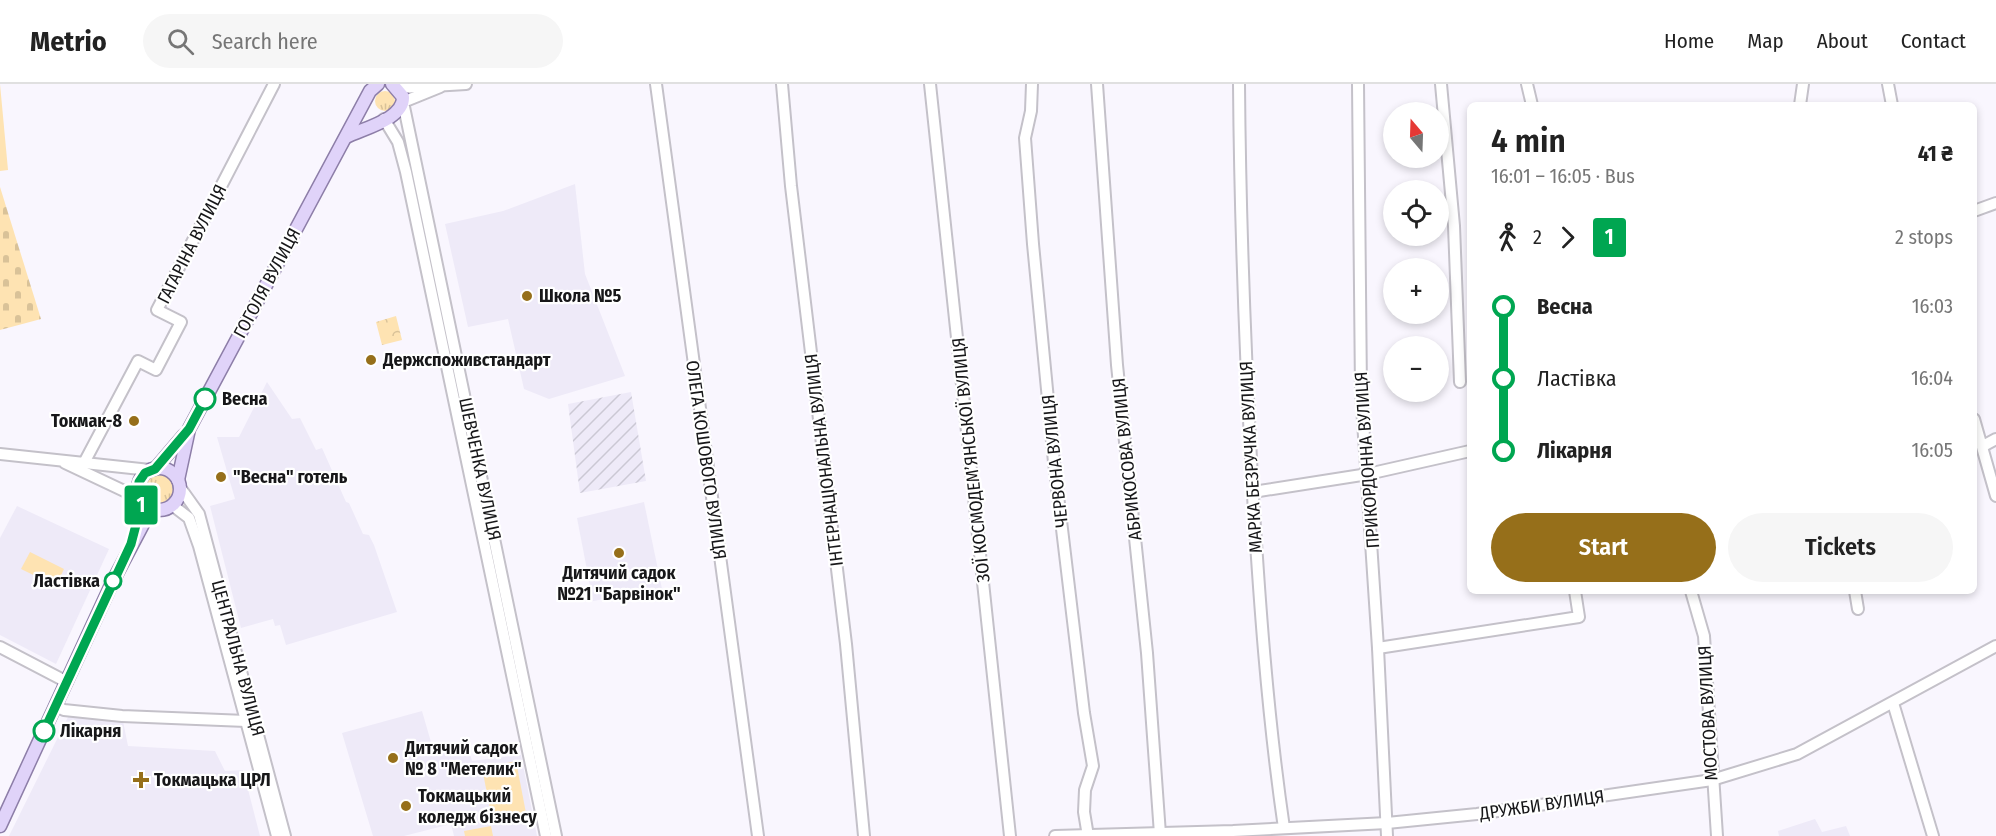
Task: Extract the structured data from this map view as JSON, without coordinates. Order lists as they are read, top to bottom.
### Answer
{
  "streets": {
    "main road": ["ГОГОЛЯ ВУЛИЦЯ"],
    "street": [
      "ГАГАРІНА ВУЛИЦЯ",
      "МАРКА БЕЗРУЧКА ВУЛИЦЯ",
      "АБРИКОСОВА ВУЛИЦЯ",
      "ОЛЕГА КОШОВОГО ВУЛИЦЯ",
      "ІНТЕРНАЦІОНАЛЬНА ВУЛИЦЯ",
      "ЗОЇ КОСМОДЕМ’ЯНСЬКОЇ ВУЛИЦЯ",
      "ПРИКОРДОННА ВУЛИЦЯ",
      "ЧЕРВОНА ВУЛИЦЯ",
      "ШЕВЧЕНКА ВУЛИЦЯ",
      "ЦЕНТРАЛЬНА ВУЛИЦЯ",
      "МОСТОВА ВУЛИЦЯ",
      "ДРУЖБИ ВУЛИЦЯ"
    ]
  },
  "crossings": [
    ["ГОГОЛЯ ВУЛИЦЯ", "ШЕВЧЕНКА ВУЛИЦЯ"],
    ["ГОГОЛЯ ВУЛИЦЯ", "ЦЕНТРАЛЬНА ВУЛИЦЯ"],
    ["МАРКА БЕЗРУЧКА ВУЛИЦЯ", "ДРУЖБИ ВУЛИЦЯ"],
    ["АБРИКОСОВА ВУЛИЦЯ", "ДРУЖБИ ВУЛИЦЯ"],
    ["ПРИКОРДОННА ВУЛИЦЯ", "ДРУЖБИ ВУЛИЦЯ"],
    ["ЧЕРВОНА ВУЛИЦЯ", "ДРУЖБИ ВУЛИЦЯ"],
    ["МОСТОВА ВУЛИЦЯ", "ДРУЖБИ ВУЛИЦЯ"]
  ],
  "places": {
    "other": [
      "Школа №5",
      "Держспоживстандарт",
      "Весна",
      "Токмак-8",
      "\"Весна\" готель",
      "Дитячий садок №21 \"Барвінок\"",
      "Ластівка",
      "Лікарня",
      "Дитячий садок № 8 \"Метелик\"",
      "Токмацький коледж бізнесу"
    ],
    "health": ["Токмацька ЦРЛ"]
  },
  "lines": ["bus line 1"],
  "north": "top",
  "page": {
    "header": "Metrio",
    "search": "Search here",
    "nav": [
      "Home",
      "Map",
      "About",
      "Contact"
    ],
    "on_map": "1",
    "map_buttons": ["+", "−"],
    "heading": ["4 min", "16:01 – 16:05 · Bus", "41 ₴"],
    "legs": ["2", "1", "2 stops"],
    "list": [
      {
        "name": "Весна",
        "value": "16:03"
      },
      {
        "name": "Ластівка",
        "value": "16:04"
      },
      {
        "name": "Лікарня",
        "value": "16:05"
      }
    ],
    "buttons": ["Start", "Tickets"]
  }
}
